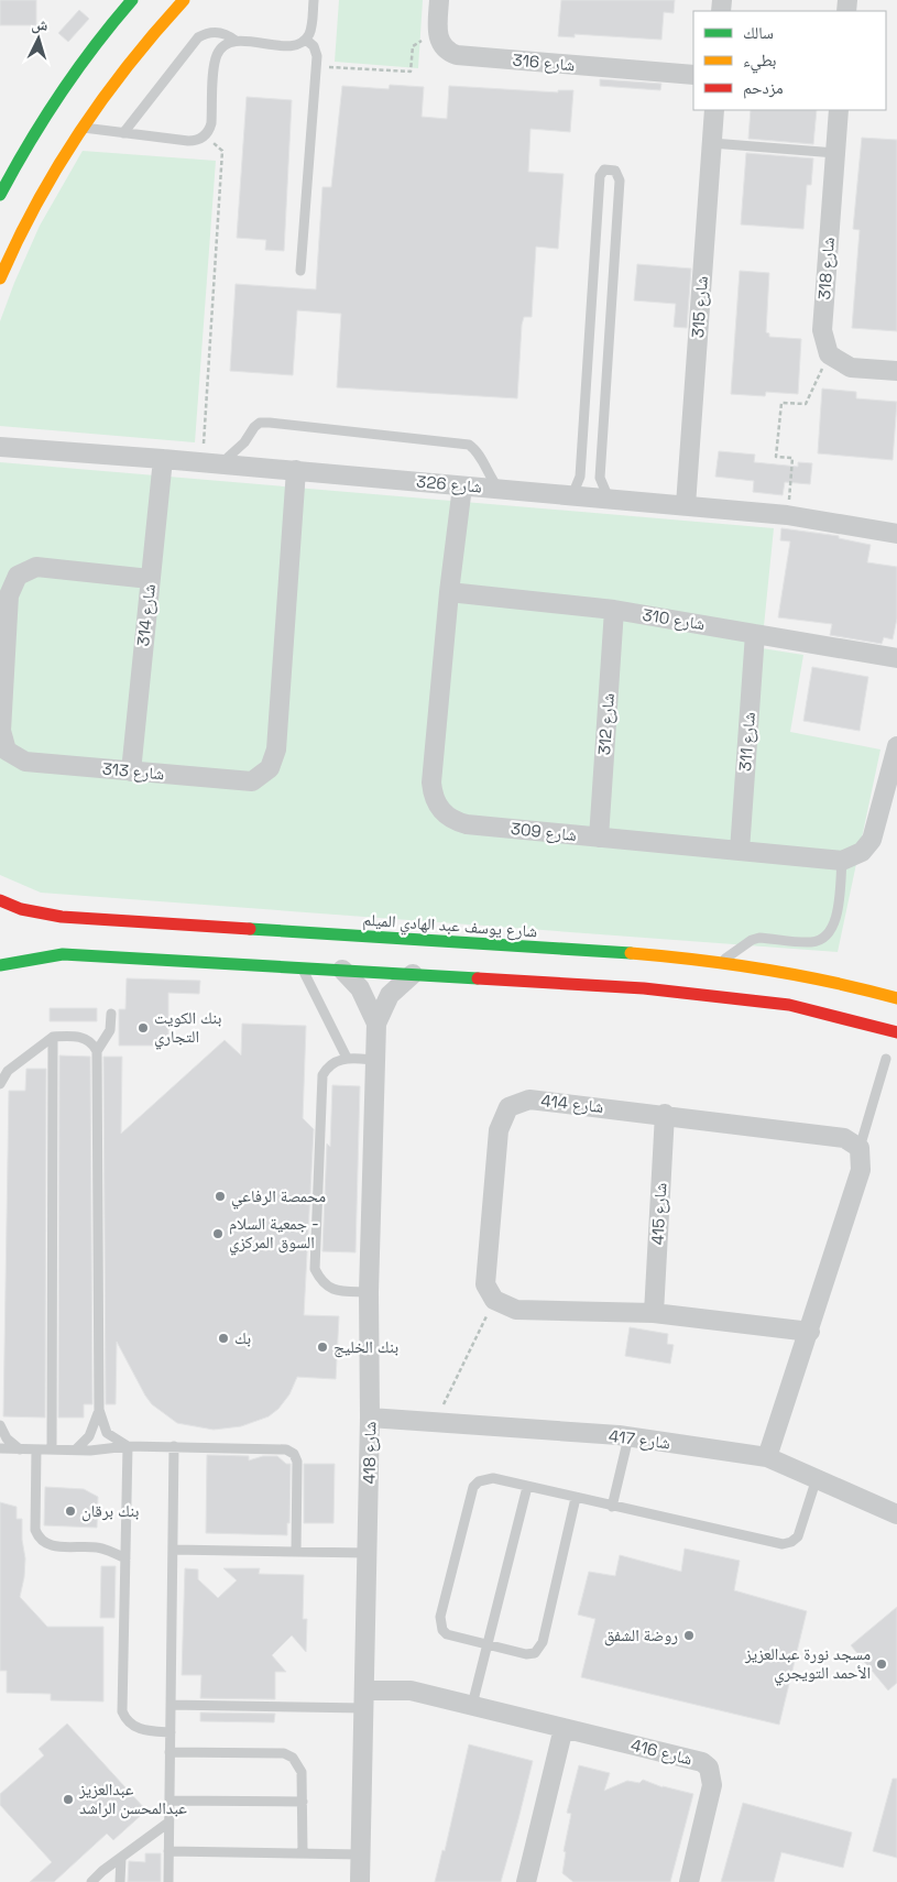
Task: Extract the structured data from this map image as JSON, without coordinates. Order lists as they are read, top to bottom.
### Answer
{
  "streets": {
    "street": [
      "شارع 316",
      "شارع 318",
      "شارع 315",
      "شارع 326",
      "شارع 314",
      "شارع 310",
      "شارع 312",
      "شارع 311",
      "شارع 313",
      "شارع 309",
      "شارع يوسف عبد الهادي الميلم",
      "شارع 414",
      "شارع 415",
      "شارع 417",
      "شارع 418",
      "شارع 416"
    ]
  },
  "crossings": [
    ["شارع 315", "شارع 326"],
    ["شارع 326", "شارع 314"],
    ["شارع 326", "شارع 313"],
    ["شارع 326", "شارع 309"],
    ["شارع 314", "شارع 313"],
    ["شارع 310", "شارع 312"],
    ["شارع 310", "شارع 311"],
    ["شارع 310", "شارع 309"],
    ["شارع 312", "شارع 309"],
    ["شارع 311", "شارع 309"],
    ["شارع 414", "شارع 415"],
    ["شارع 417", "شارع 418"],
    ["شارع 418", "شارع 416"]
  ],
  "places": [
    "بنك الكويت التجاري",
    "محمصة الرفاعي",
    "جمعية السلام - السوق المركزي",
    "بك",
    "بنك الخليج",
    "بنك برقان",
    "روضة الشفق",
    "مسجد نورة عبدالعزيز الأحمد التويجري",
    "عبدالعزيز عبدالمحسن الراشد"
  ],
  "legend": ["سالك", "بطيء", "مزدحم"],
  "north": "top"
}
